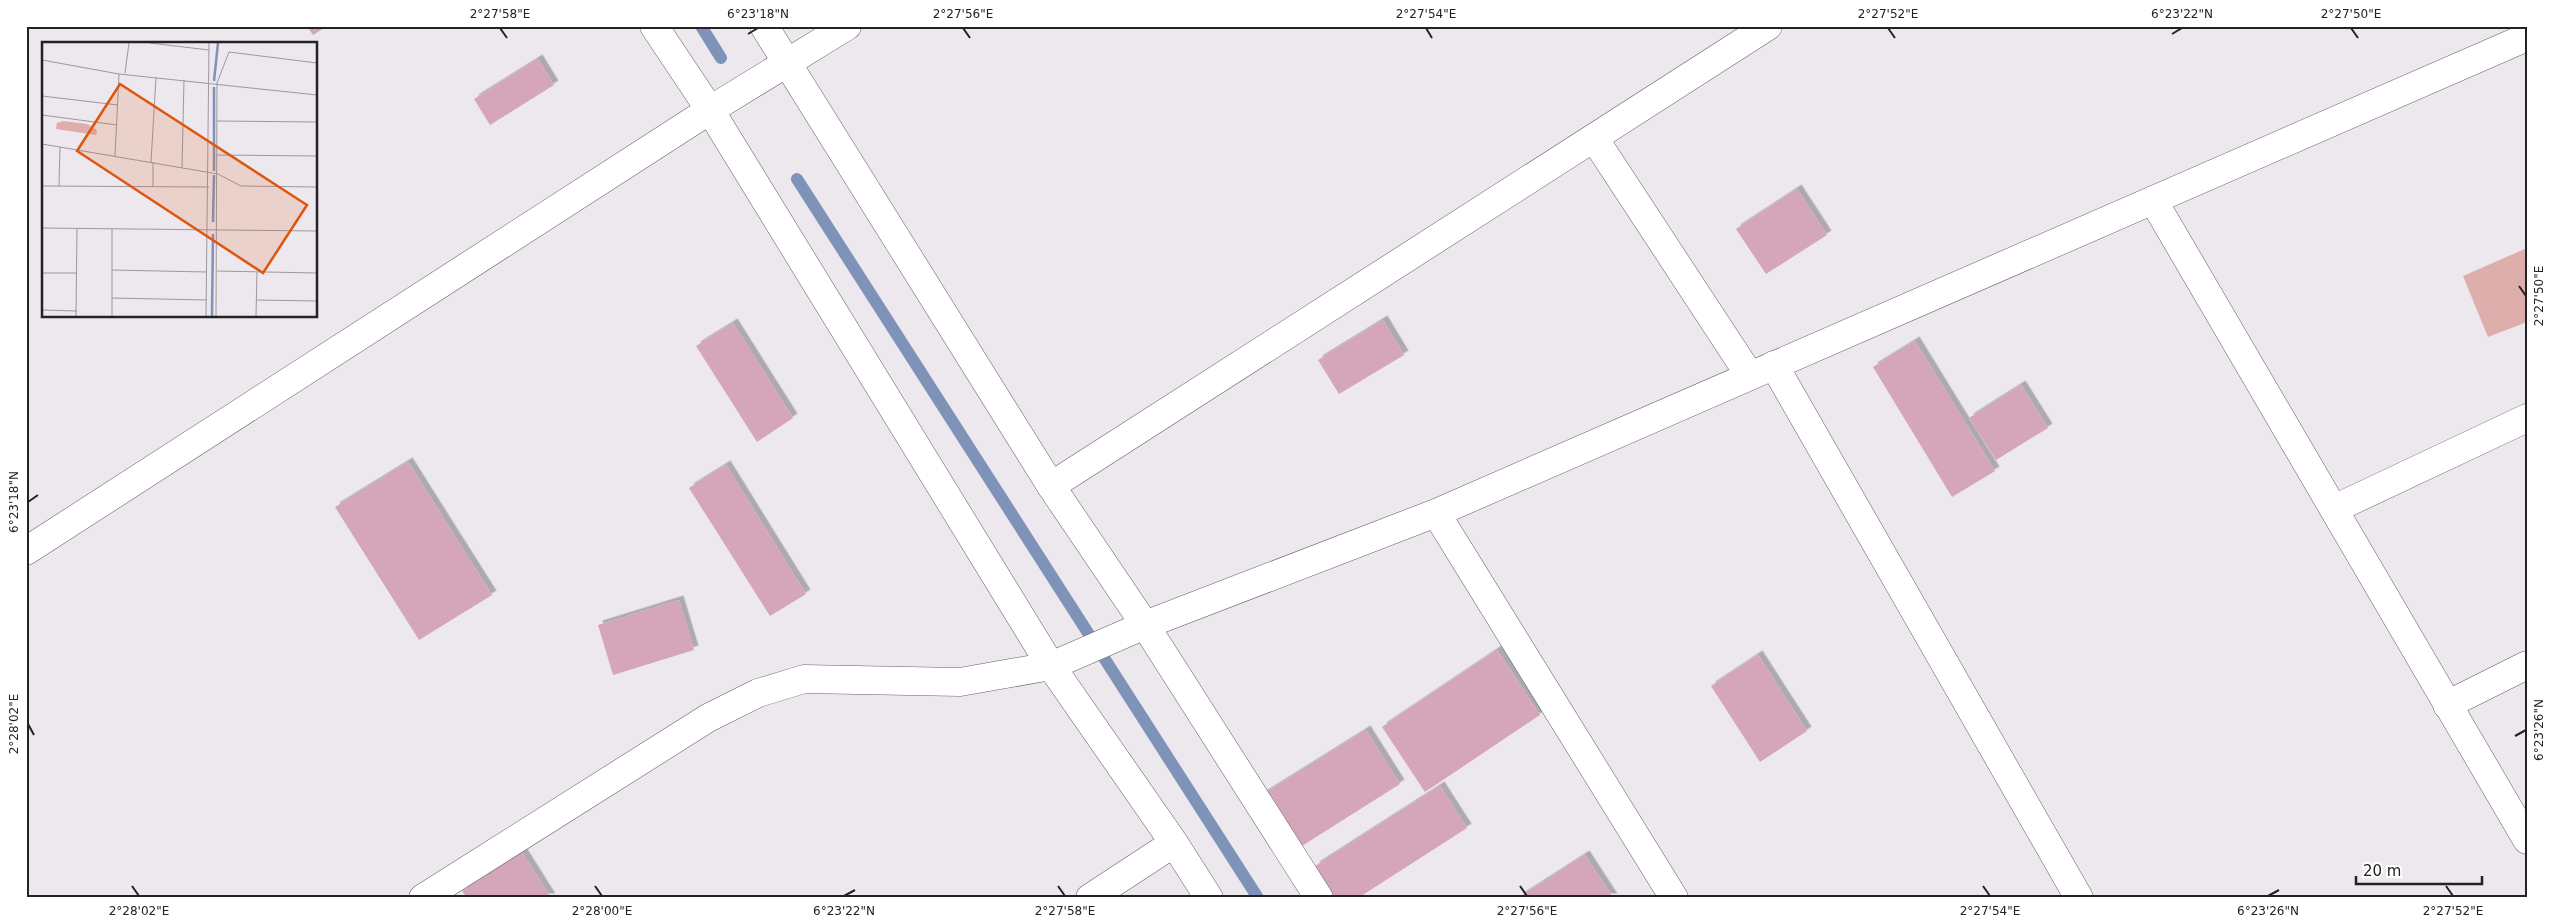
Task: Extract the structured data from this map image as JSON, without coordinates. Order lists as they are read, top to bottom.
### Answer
{
  "scale_bar": "20 m",
  "coordinates": [
    "2°27'58\"E",
    "6°23'18\"N",
    "2°27'56\"E",
    "2°27'54\"E",
    "2°27'52\"E",
    "6°23'22\"N",
    "2°27'50\"E",
    "2°28'02\"E",
    "6°23'26\"N",
    "2°28'00\"E"
  ]
}
